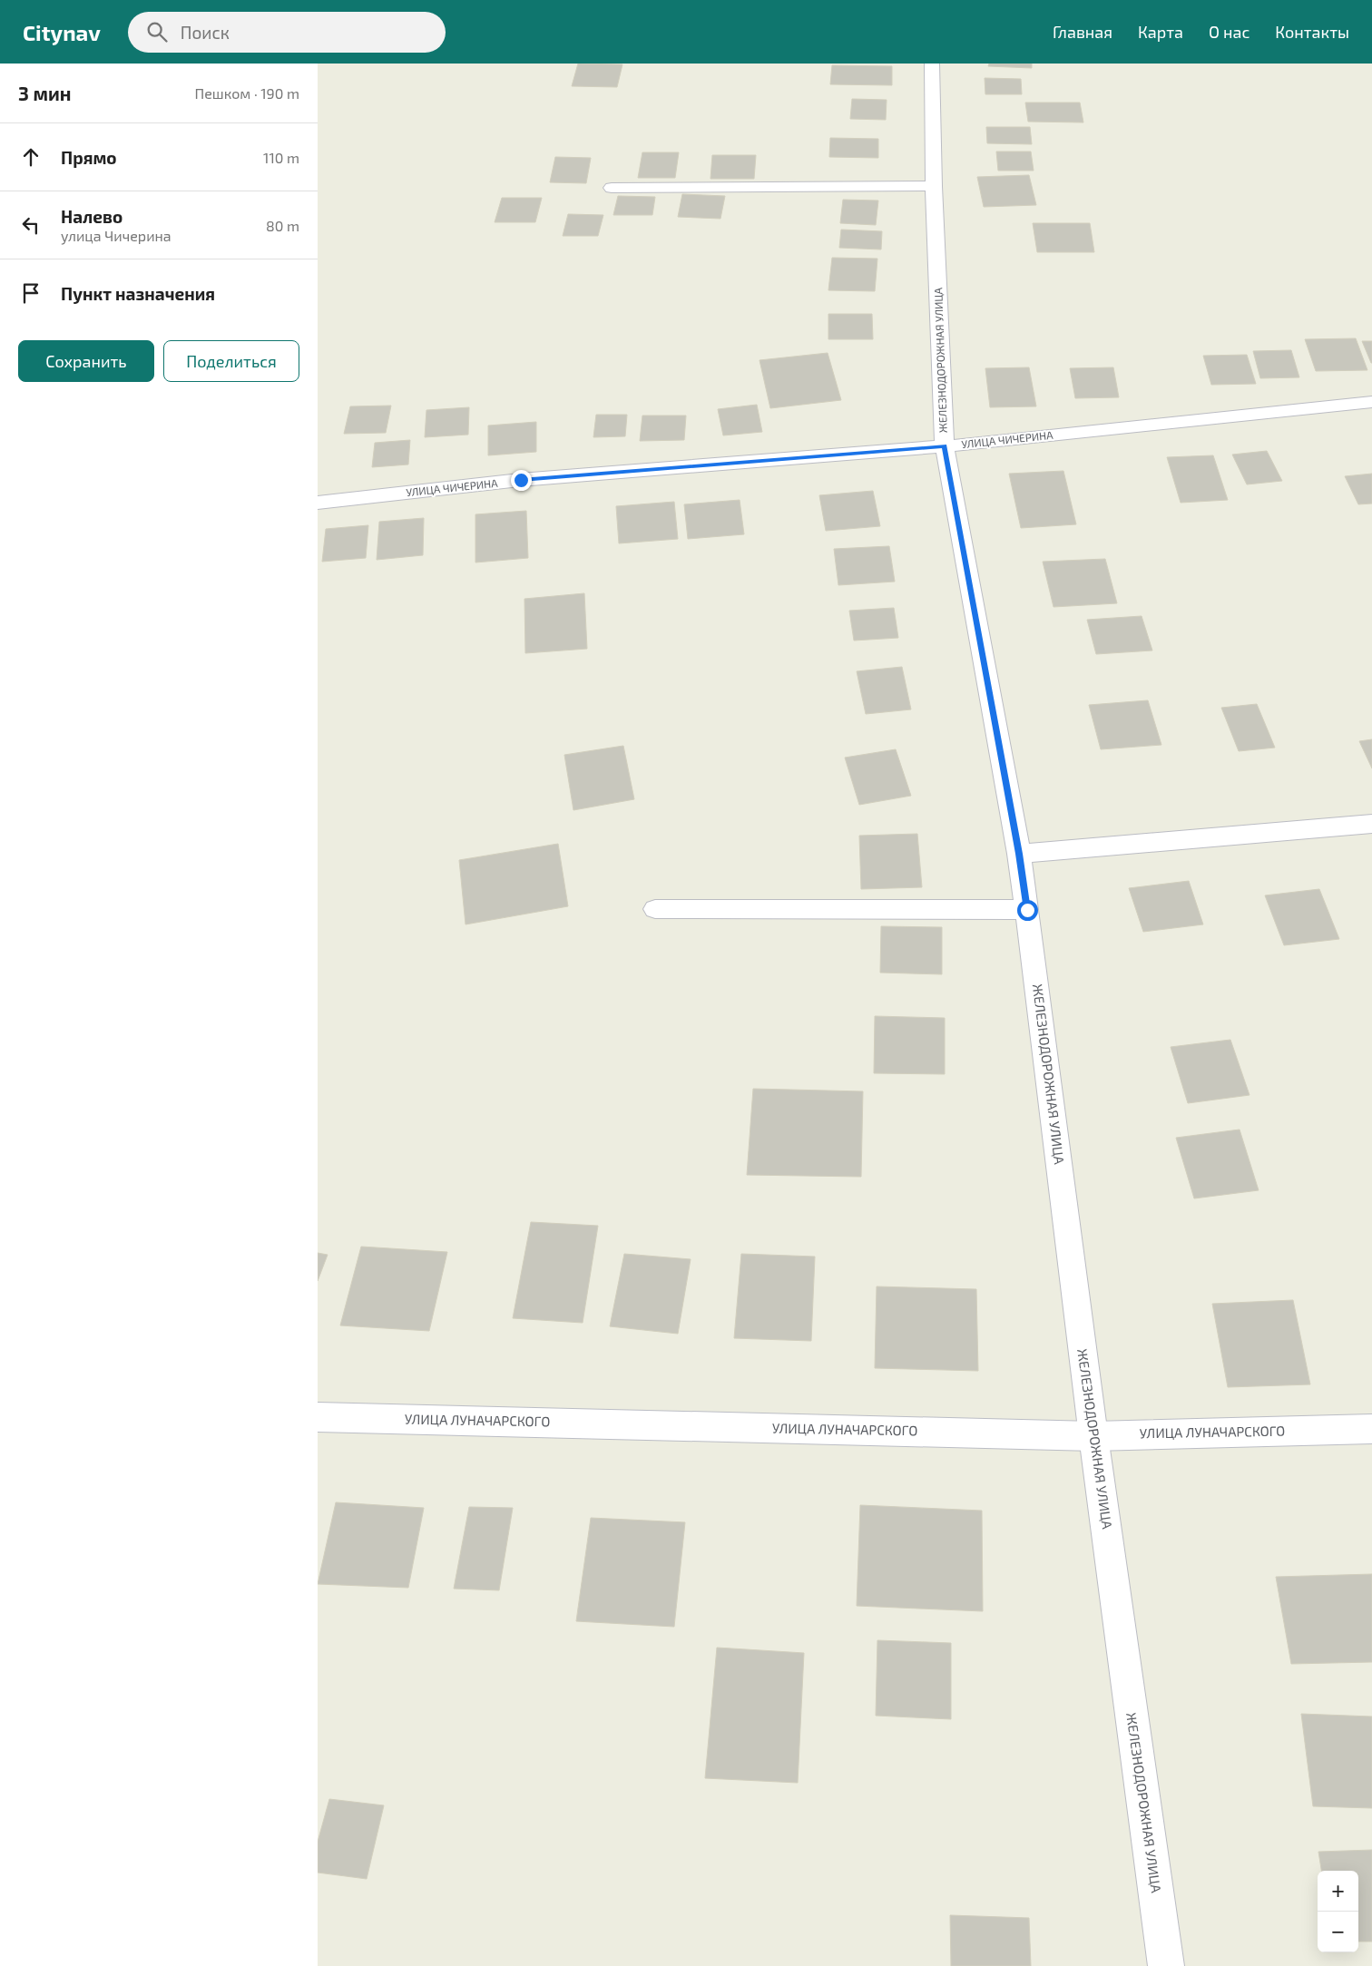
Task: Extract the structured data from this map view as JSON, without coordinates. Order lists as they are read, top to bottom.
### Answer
{
  "streets": {
    "street": ["ЖЕЛЕЗНОДОРОЖНАЯ УЛИЦА", "УЛИЦА ЧИЧЕРИНА", "УЛИЦА ЛУНАЧАРСКОГО"]
  },
  "crossings": [
    ["ЖЕЛЕЗНОДОРОЖНАЯ УЛИЦА", "УЛИЦА ЧИЧЕРИНА"],
    ["ЖЕЛЕЗНОДОРОЖНАЯ УЛИЦА", "УЛИЦА ЛУНАЧАРСКОГО"]
  ],
  "page": {
    "header": "Citynav",
    "search": "Поиск",
    "nav": [
      "Главная",
      "Карта",
      "О нас",
      "Контакты"
    ],
    "heading": ["3 мин", "Пешком · 190 m"],
    "list": [
      ["Прямо", "110 m"],
      ["Налево", "улица Чичерина", "80 m"],
      "Пункт назначения"
    ],
    "buttons": ["Сохранить", "Поделиться"],
    "map_buttons": ["+", "−"]
  }
}
